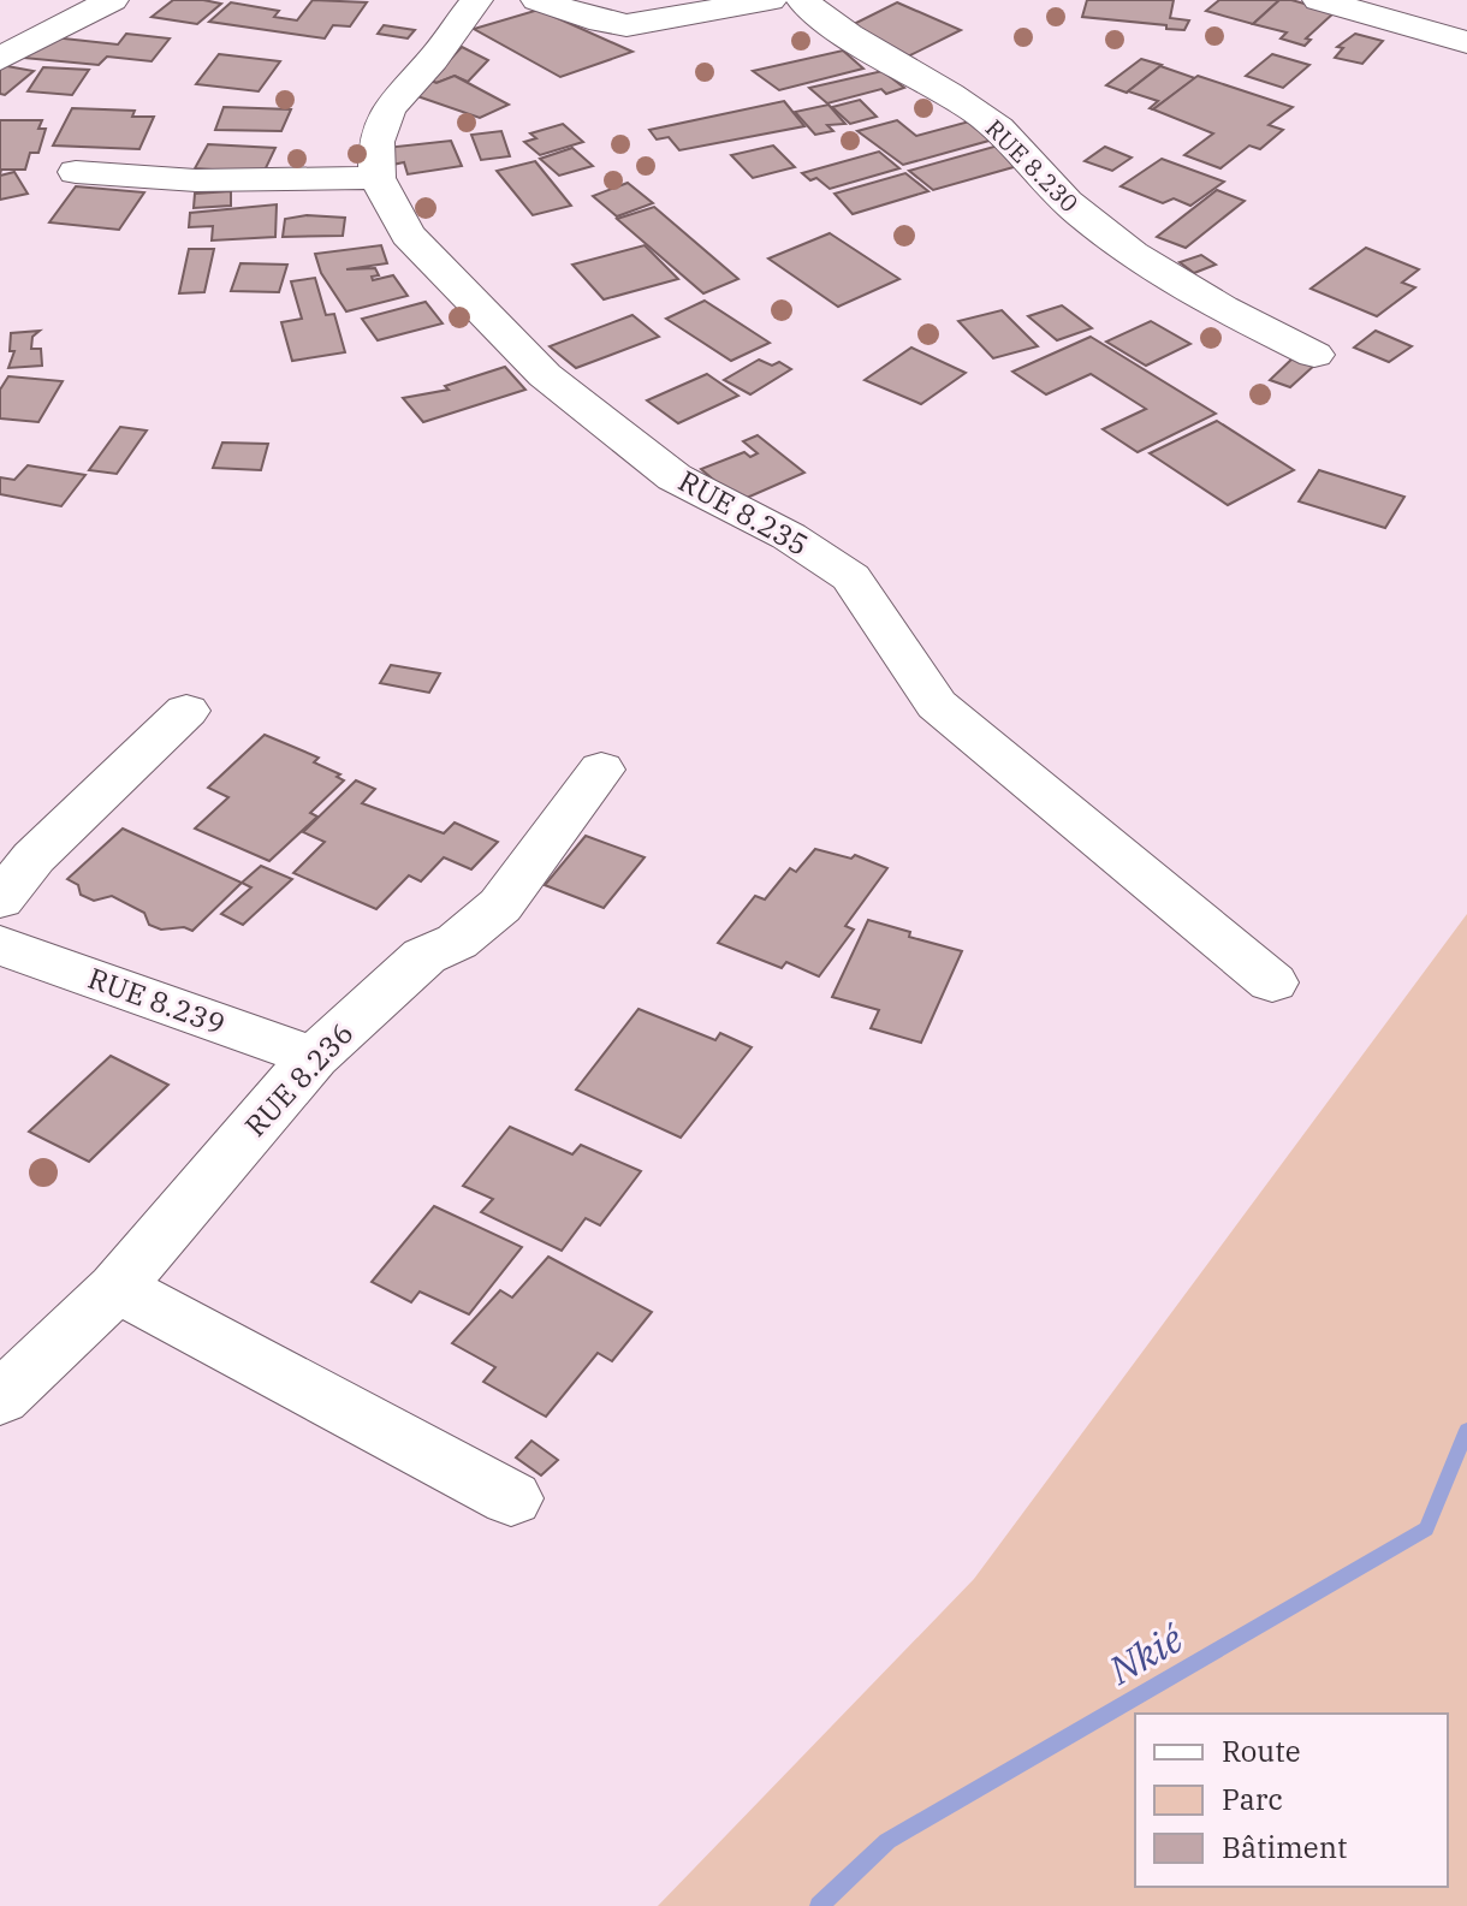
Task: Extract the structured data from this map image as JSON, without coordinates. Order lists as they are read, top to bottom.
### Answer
{
  "streets": {
    "street": [
      "RUE 8.230",
      "RUE 8.235",
      "RUE 8.239",
      "RUE 8.236"
    ]
  },
  "crossings": [
    ["RUE 8.239", "RUE 8.236"]
  ],
  "water": ["Nkié"],
  "legend": ["Route", "Parc", "Bâtiment"]
}
